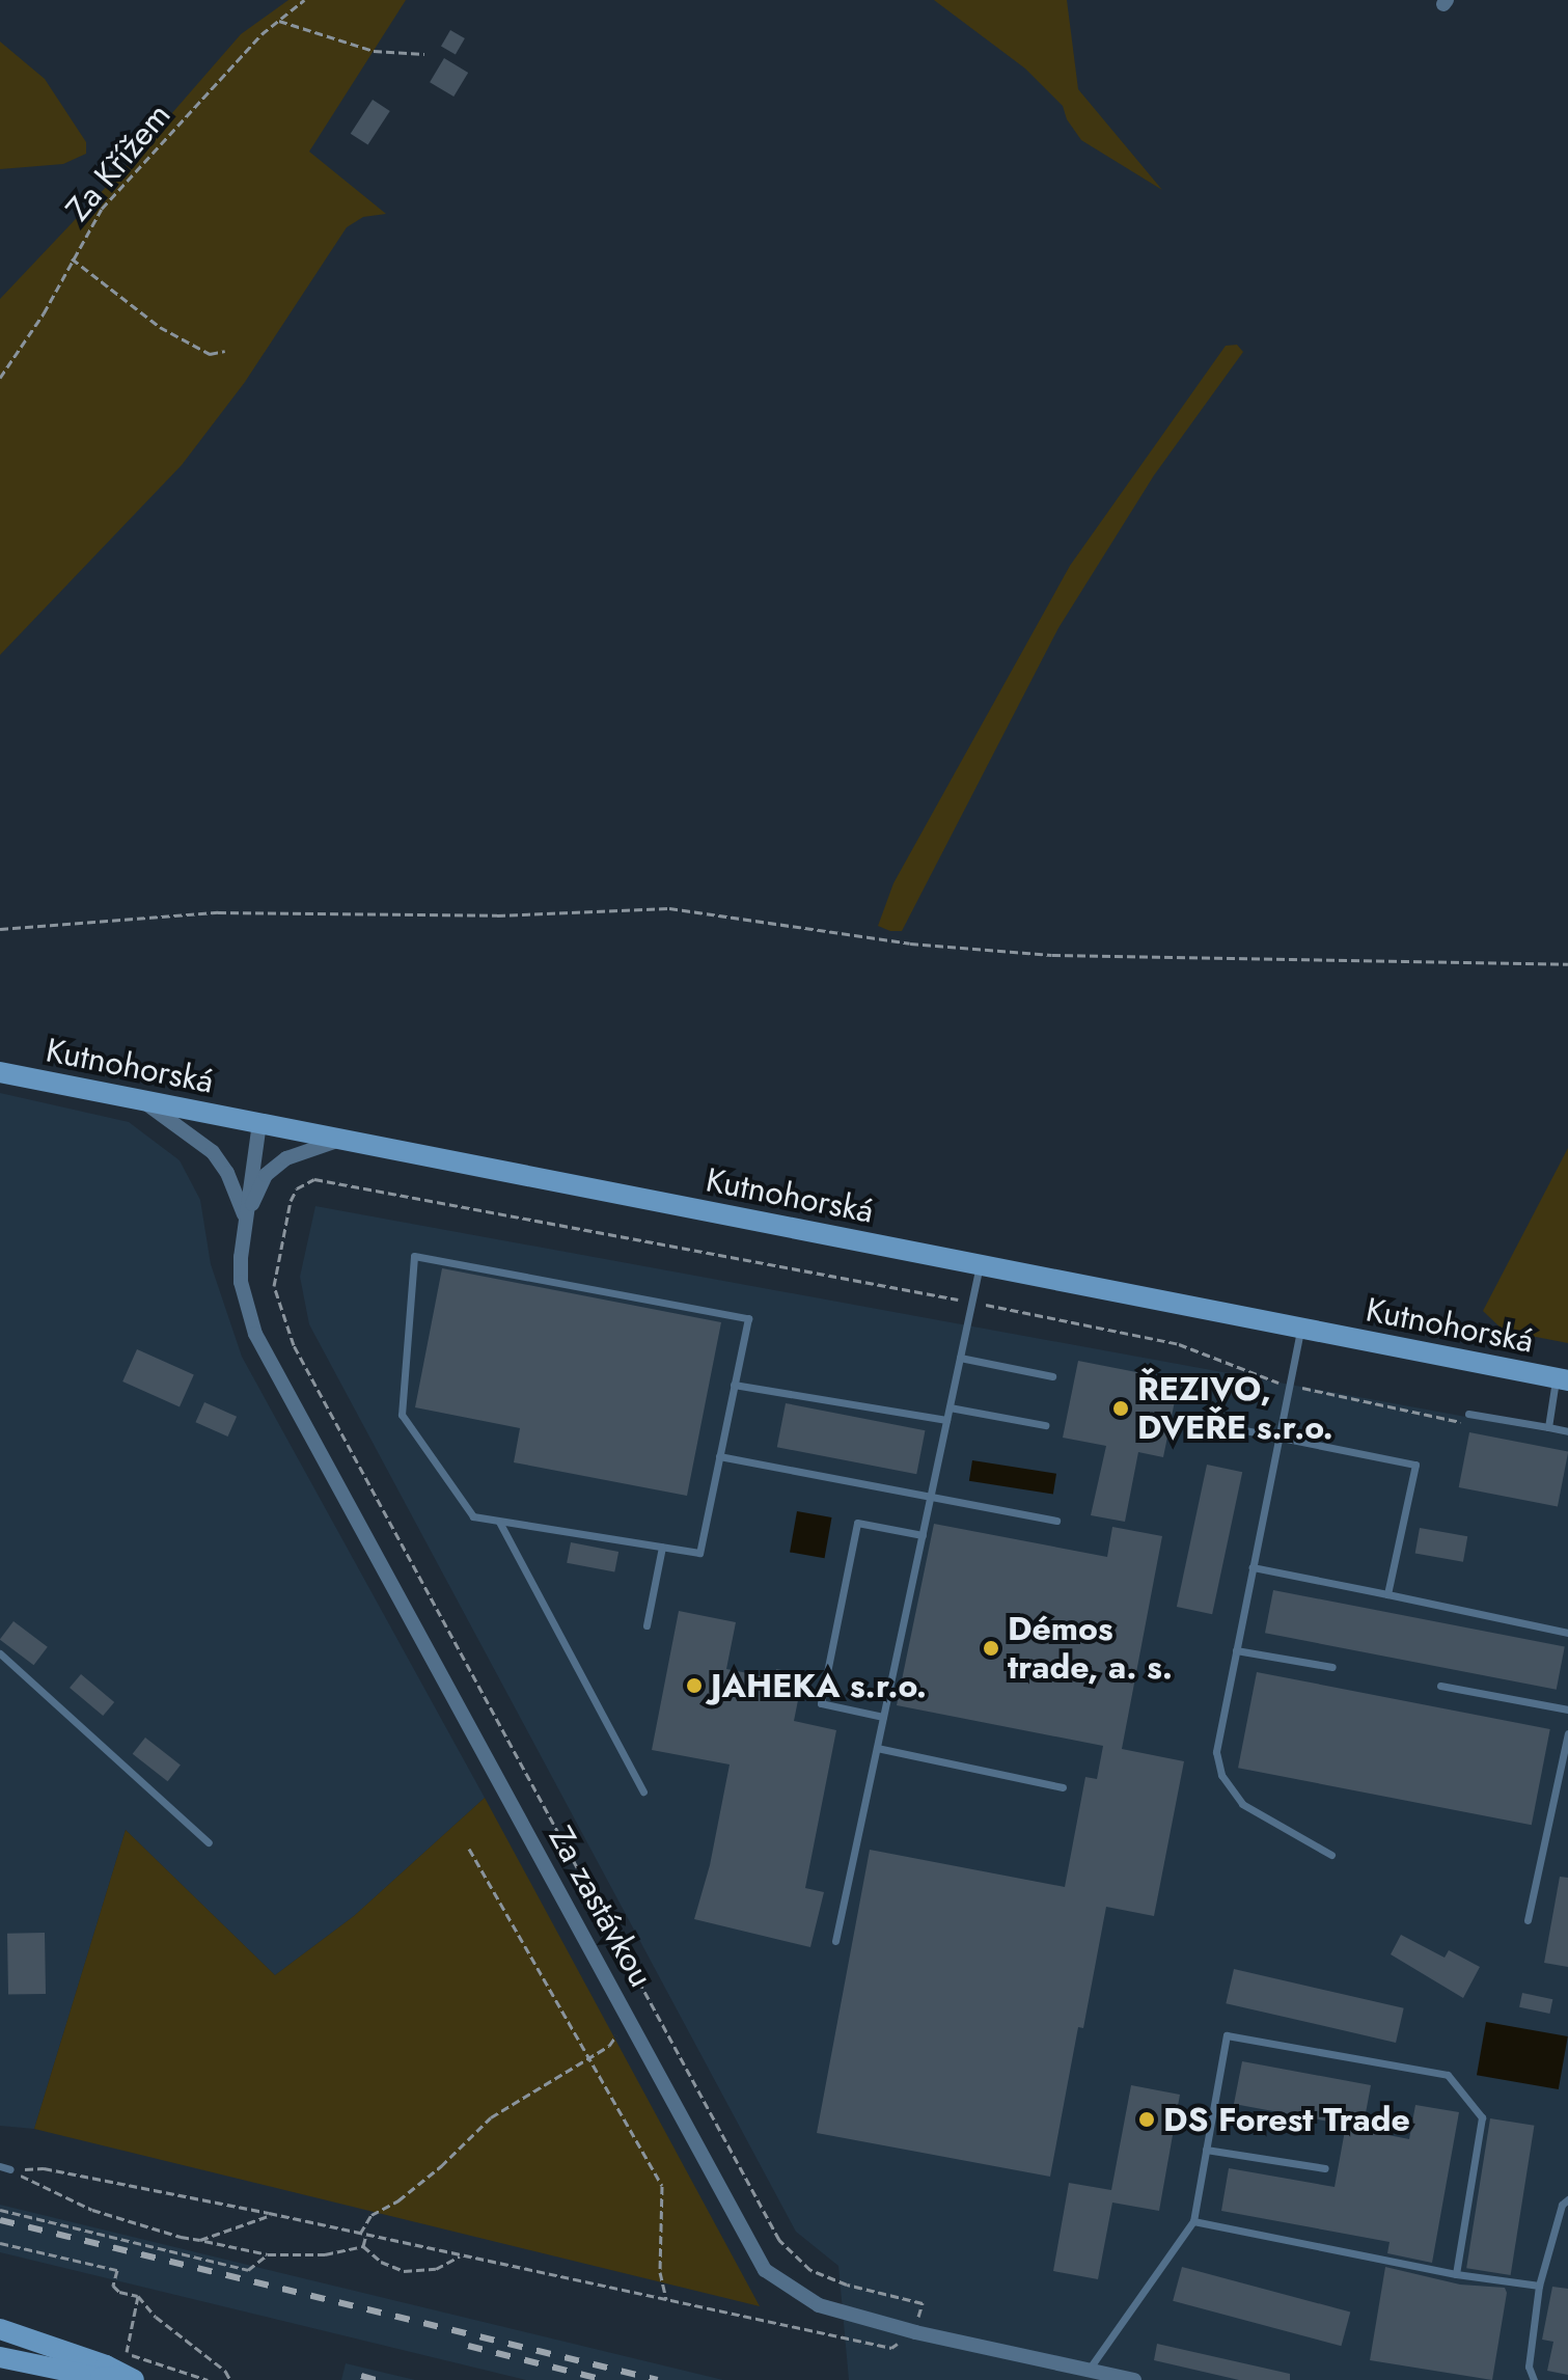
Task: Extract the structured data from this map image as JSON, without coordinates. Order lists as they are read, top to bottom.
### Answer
{
  "streets": {
    "main road": ["Kutnohorská"],
    "street": ["Za zastávkou"],
    "path": ["Za Křížem"]
  },
  "crossings": [
    ["Kutnohorská", "Za zastávkou"]
  ],
  "places": [
    "ŘEZIVO, DVEŘE s.r.o.",
    "Démos trade, a. s.",
    "JAHEKA s.r.o.",
    "DS Forest Trade"
  ]
}
